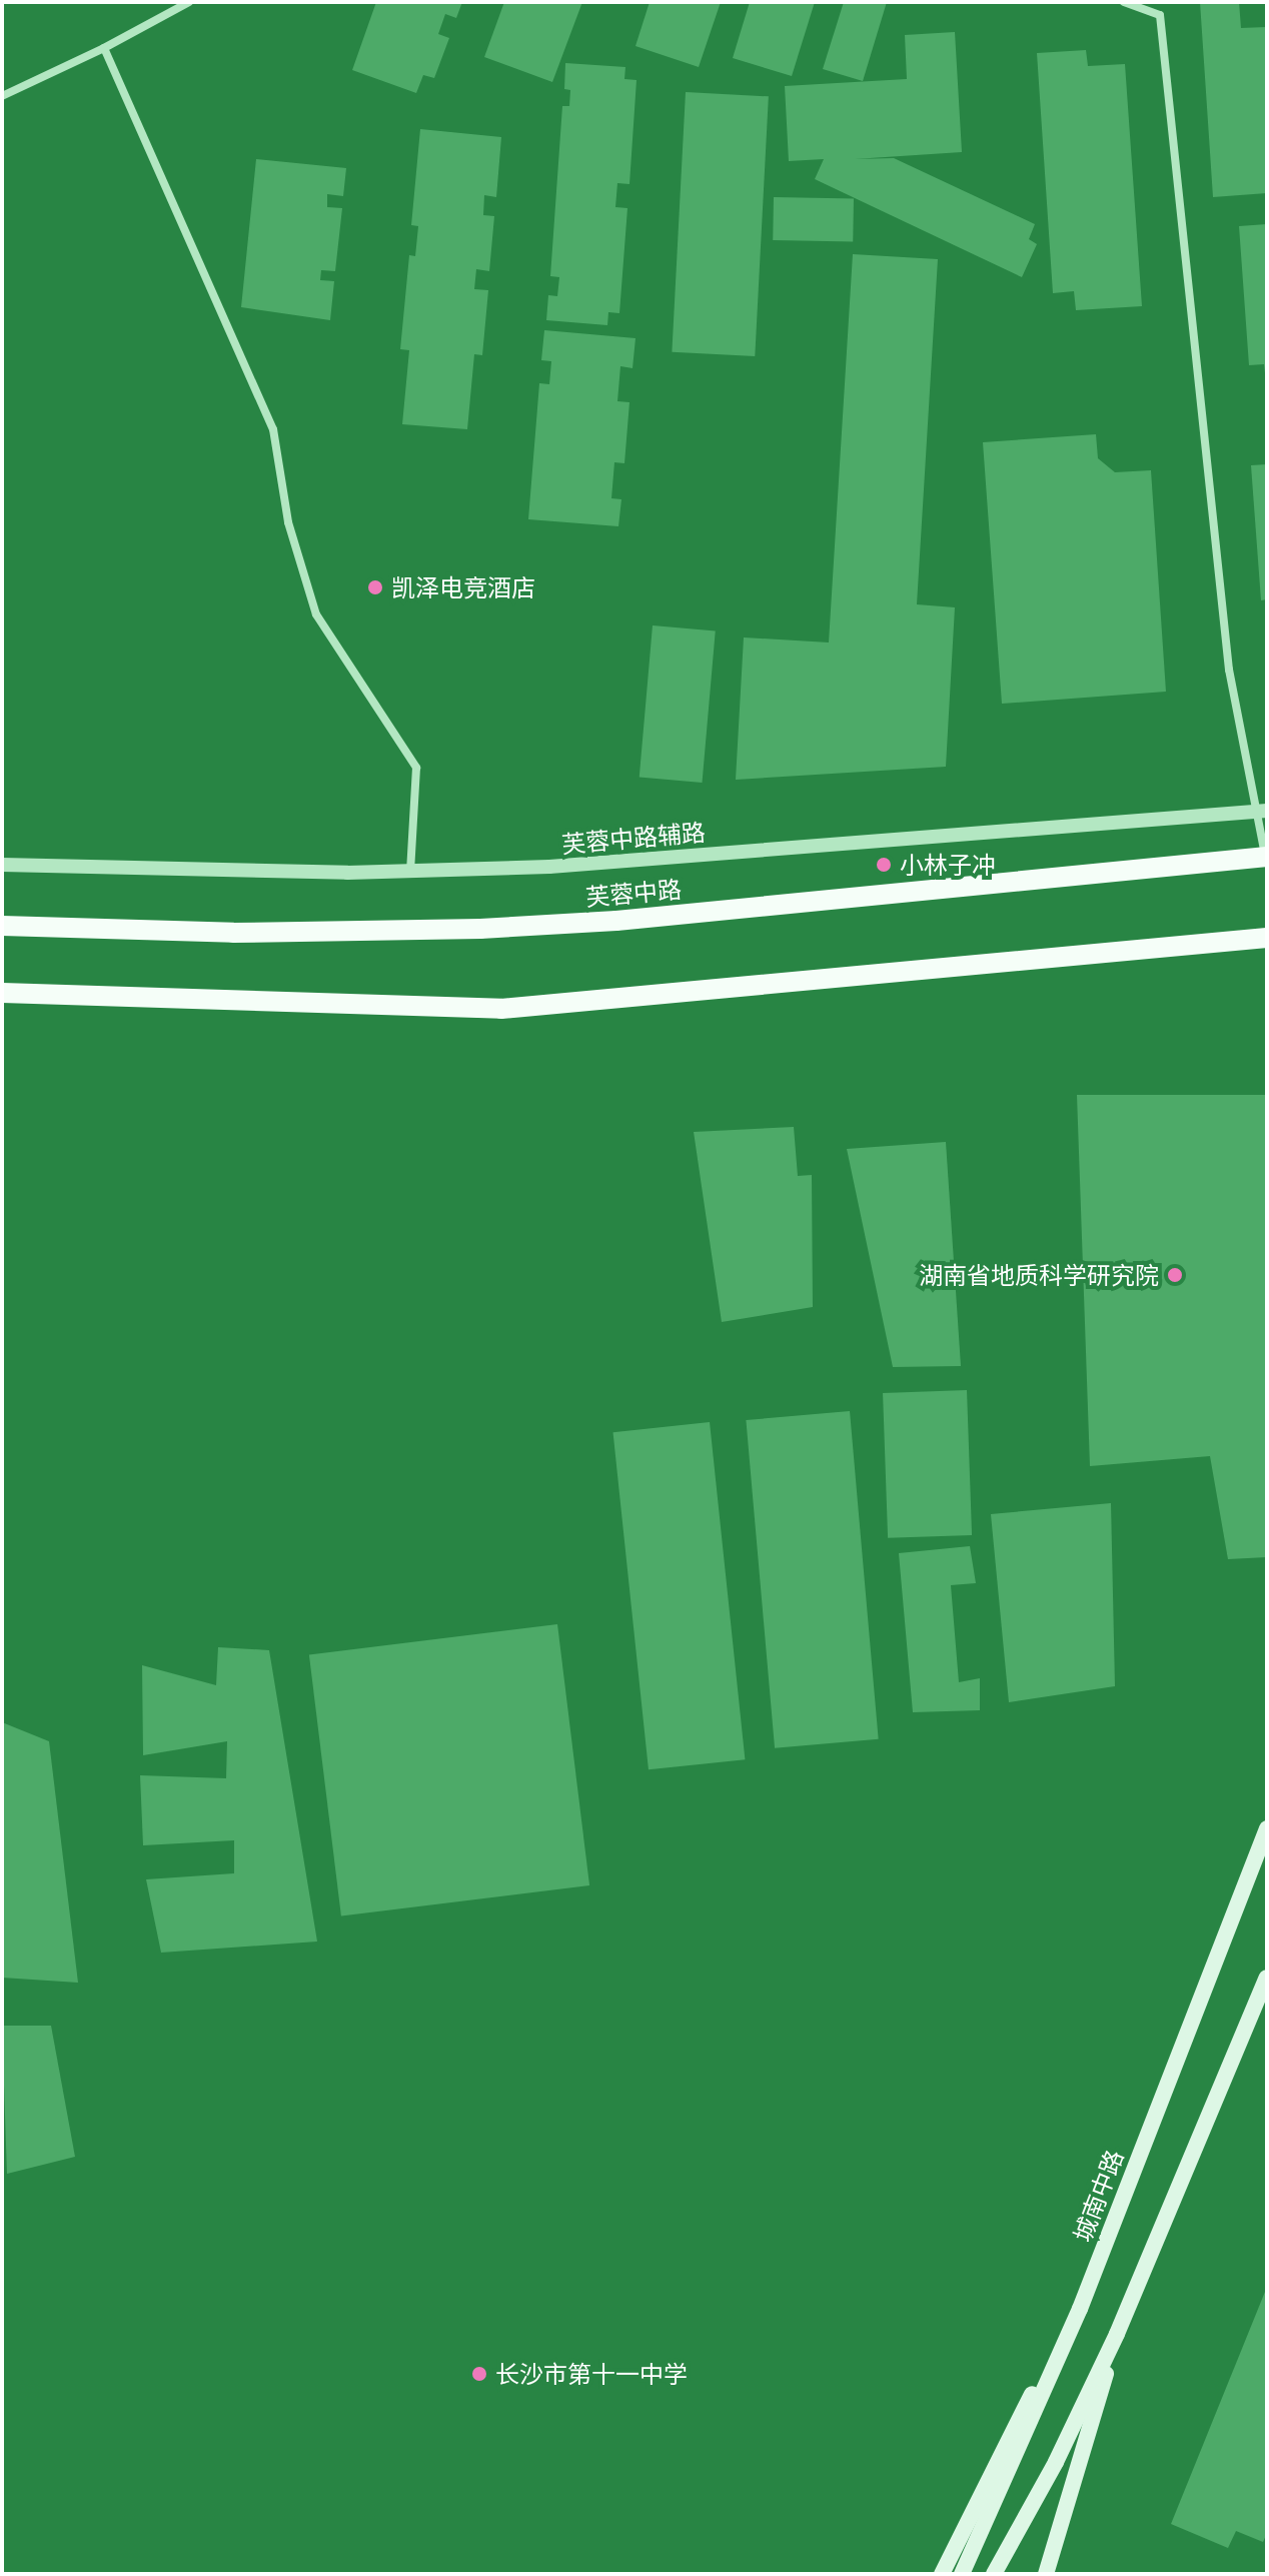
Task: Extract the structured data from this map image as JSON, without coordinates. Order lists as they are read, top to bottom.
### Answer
{
  "streets": {
    "main road": ["芙蓉中路", "城南中路"],
    "street": ["芙蓉中路辅路"]
  },
  "places": [
    "凯泽电竞酒店",
    "小林子冲",
    "湖南省地质科学研究院",
    "长沙市第十一中学"
  ]
}
